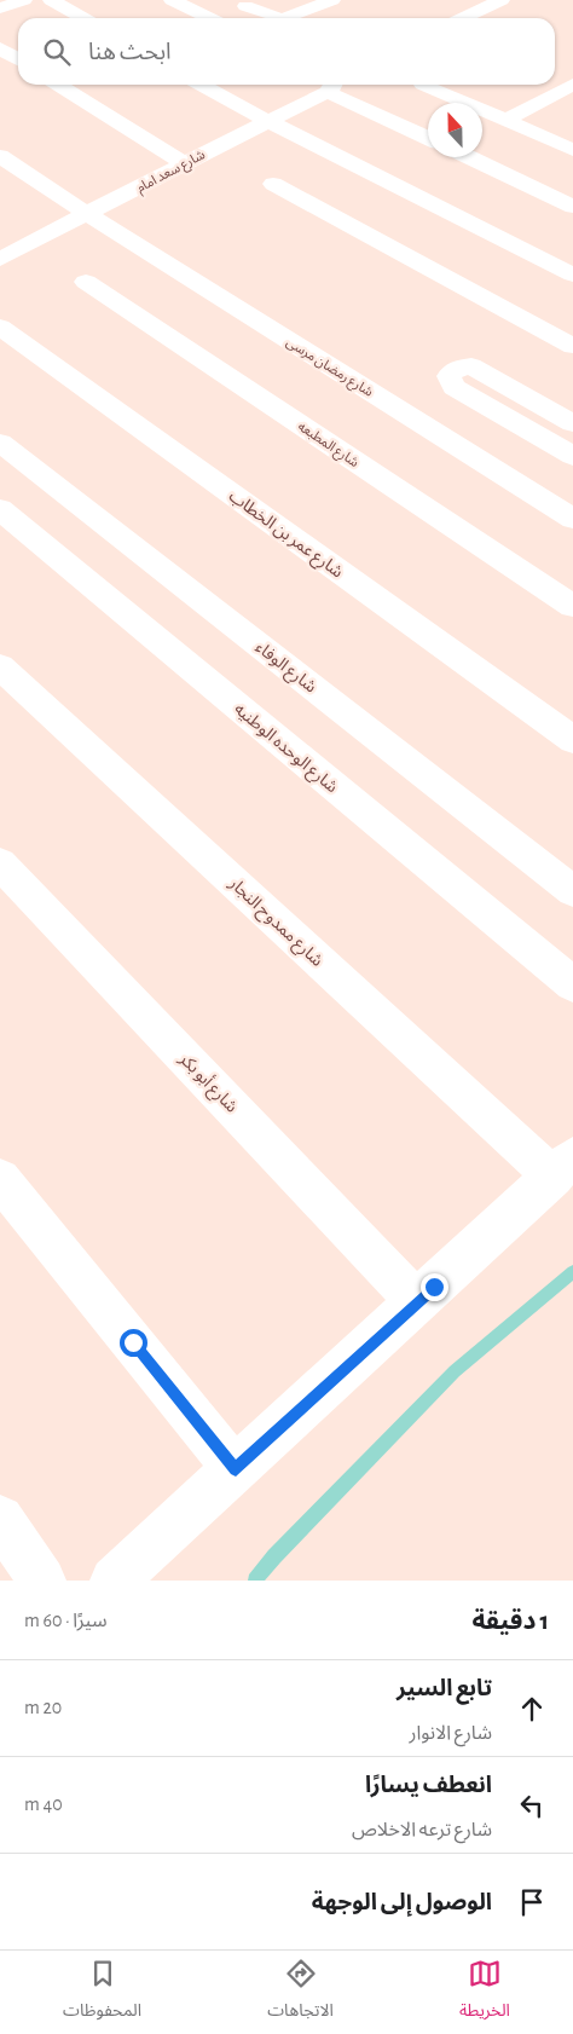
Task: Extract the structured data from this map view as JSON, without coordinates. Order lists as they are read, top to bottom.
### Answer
{
  "streets": {
    "street": [
      "شارع سعد امام",
      "شارع رمضان مرسى",
      "شارع المطبعه",
      "شارع عمر بن الخطاب",
      "شارع الوفاء",
      "شارع الوحده الوطنيه",
      "شارع ممدوح النجار",
      "شارع أبو بكر"
    ]
  },
  "crossings": [
    ["شارع سعد امام", "شارع رمضان مرسى"]
  ],
  "north": "top",
  "page": {
    "search": "ابحث هنا",
    "heading": ["1 دقيقة", "سيرًا · 60 m"],
    "list": [
      ["تابع السير", "شارع الانوار", "20 m"],
      ["انعطف يسارًا", "شارع ترعه الاخلاص", "40 m"],
      "الوصول إلى الوجهة"
    ],
    "nav": ["الخريطة", "الاتجاهات", "المحفوظات"]
  }
}
